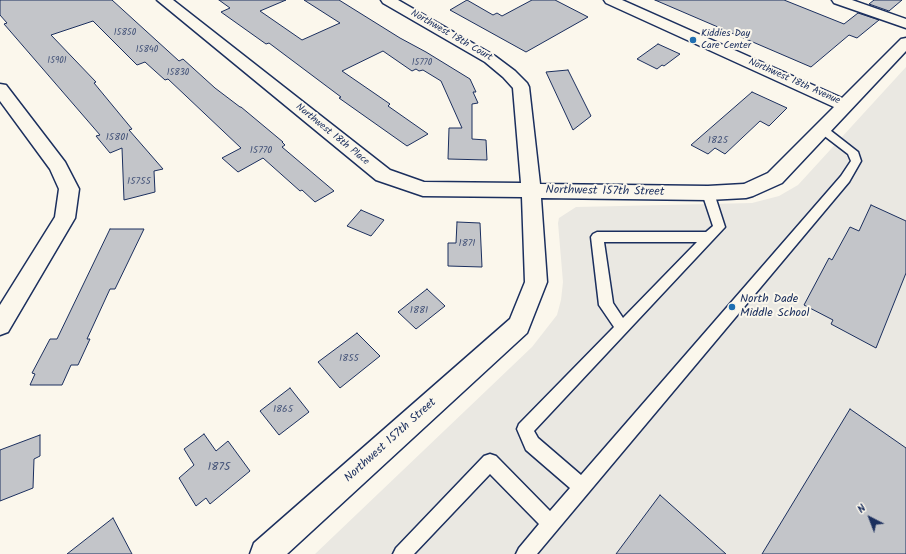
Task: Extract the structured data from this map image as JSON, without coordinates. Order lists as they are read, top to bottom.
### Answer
{
  "streets": {
    "street": [
      "Northwest 18th Court",
      "Northwest 18th Avenue",
      "Northwest 18th Place",
      "Northwest 157th Street"
    ]
  },
  "crossings": [
    ["Northwest 18th Court", "Northwest 18th Place"],
    ["Northwest 18th Court", "Northwest 157th Street"],
    ["Northwest 18th Avenue", "Northwest 157th Street"],
    ["Northwest 18th Place", "Northwest 157th Street"]
  ],
  "places": ["Kiddies Day Care Center", "North Dade Middle School"],
  "house_numbers": [
    "15850",
    "15840",
    "15901",
    "15770",
    "15830",
    "15801",
    "1825",
    "15770",
    "15755",
    "1871",
    "1881",
    "1855",
    "1865",
    "1875"
  ],
  "north": "top left"
}
